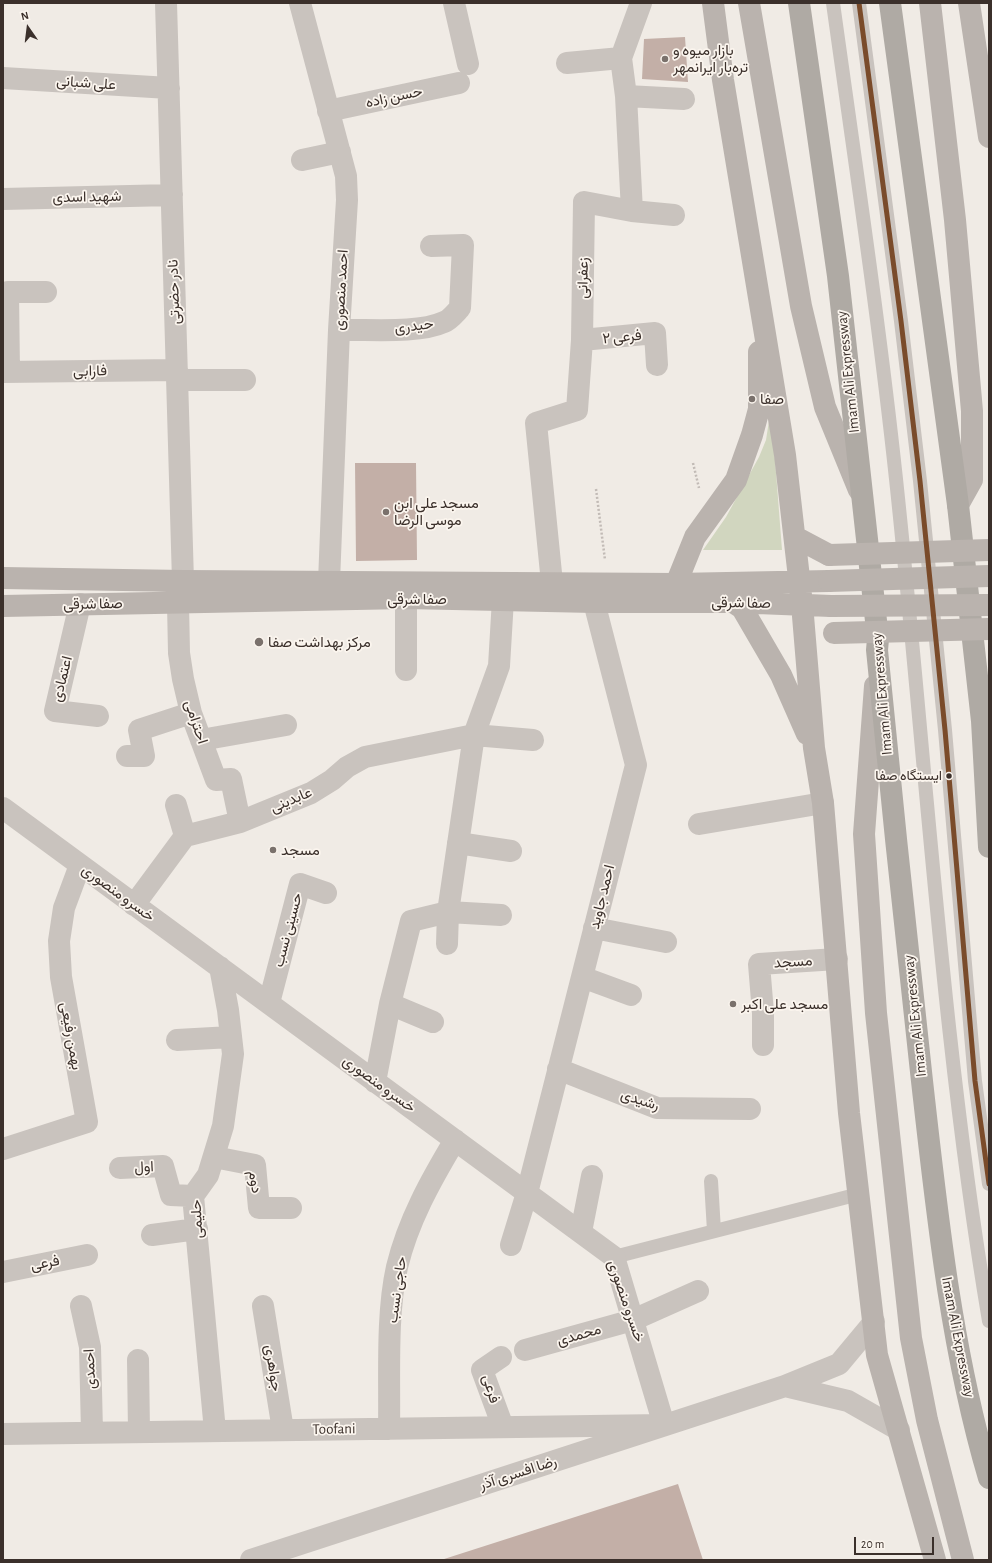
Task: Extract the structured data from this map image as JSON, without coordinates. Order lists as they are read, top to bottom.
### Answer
{
  "streets": {
    "highway": ["Imam Ali Expressway"],
    "main road": ["صفا شرقی"],
    "street": [
      "علی شبانی",
      "حسن زاده",
      "شهید اسدی",
      "زعفرانی",
      "احمد منصوری",
      "نادر حضرتی",
      "حیدری",
      "فرعی ۲",
      "فارابی",
      "اعتمادی",
      "احترامی",
      "عابدینی",
      "خسرو منصوری",
      "احمد جاوید",
      "حسینی نسب",
      "مسجد",
      "بهمن رفیعی",
      "رشیدی",
      "اول",
      "دوم",
      "حلیمی",
      "فرعی",
      "حاجی نسب",
      "محمدی",
      "جواهری",
      "احمدی",
      "Toofani",
      "رضا افسری آذر"
    ]
  },
  "crossings": [
    ["علی شبانی", "نادر حضرتی"],
    ["حسن زاده", "احمد منصوری"],
    ["شهید اسدی", "نادر حضرتی"],
    ["زعفرانی", "فرعی ۲"],
    ["زعفرانی", "صفا شرقی"],
    ["احمد منصوری", "حیدری"],
    ["احمد منصوری", "صفا شرقی"],
    ["نادر حضرتی", "فارابی"],
    ["نادر حضرتی", "صفا شرقی"],
    ["صفا شرقی", "اعتمادی"],
    ["صفا شرقی", "احترامی"],
    ["صفا شرقی", "احمد جاوید"],
    ["احترامی", "عابدینی"],
    ["خسرو منصوری", "احمد جاوید"],
    ["خسرو منصوری", "حسینی نسب"],
    ["خسرو منصوری", "بهمن رفیعی"],
    ["خسرو منصوری", "حلیمی"],
    ["خسرو منصوری", "حاجی نسب"],
    ["خسرو منصوری", "محمدی"],
    ["خسرو منصوری", "Toofani"],
    ["خسرو منصوری", "رضا افسری آذر"],
    ["احمد جاوید", "رشیدی"],
    ["اول", "حلیمی"],
    ["دوم", "حلیمی"],
    ["حلیمی", "Toofani"],
    ["فرعی", "Toofani"],
    ["حاجی نسب", "Toofani"],
    ["جواهری", "Toofani"],
    ["احمدی", "Toofani"],
    ["Toofani", "رضا افسری آذر"]
  ],
  "places": [
    "بازار میوه و تره‌بار ایرانمهر",
    "صفا",
    "مسجد علی ابن موسی الرضا",
    "مرکز بهداشت صفا",
    "ایستگاه صفا",
    "مسجد",
    "مسجد علی اکبر"
  ],
  "scale_bar": "20 m",
  "north": "top"
}
